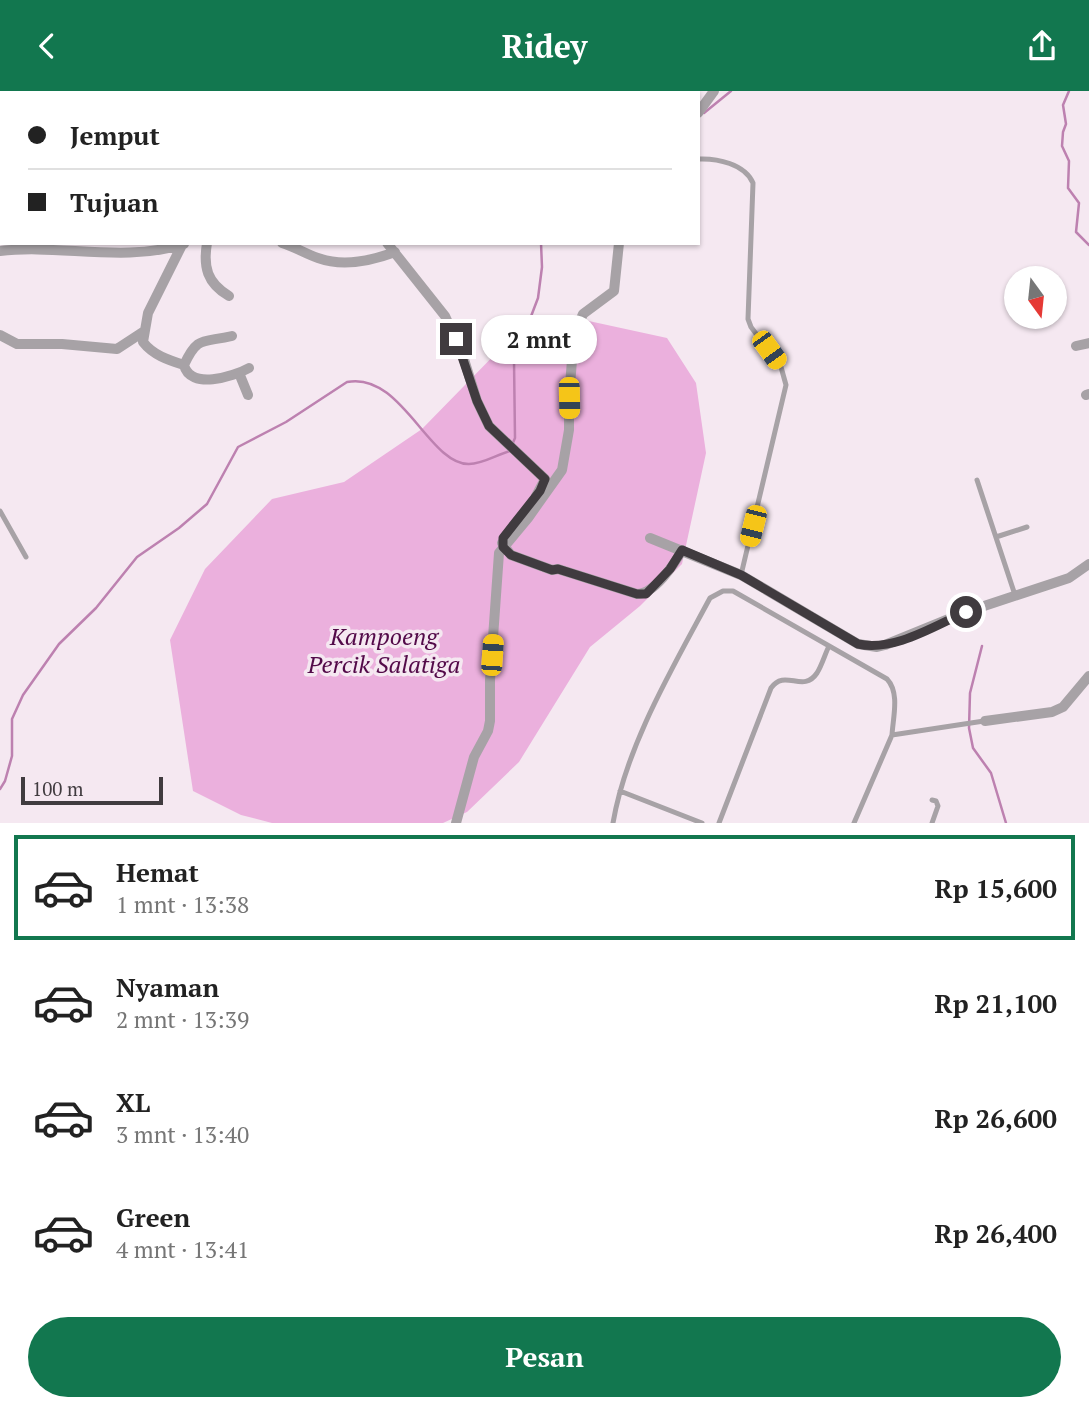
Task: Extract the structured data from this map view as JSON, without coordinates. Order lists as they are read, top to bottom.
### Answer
{
  "parks": ["Kampoeng Percik Salatiga"],
  "scale_bar": "100 m",
  "north": "bottom",
  "page": {
    "header": "Ridey",
    "banner": ["Jemput", "Tujuan"],
    "bubble": "2 mnt",
    "scale": "100 m",
    "list": [
      {
        "name": "Hemat",
        "note": "1 mnt · 13:38",
        "value": "Rp 15,600"
      },
      {
        "name": "Nyaman",
        "note": "2 mnt · 13:39",
        "value": "Rp 21,100"
      },
      {
        "name": "XL",
        "note": "3 mnt · 13:40",
        "value": "Rp 26,600"
      },
      {
        "name": "Green",
        "note": "4 mnt · 13:41",
        "value": "Rp 26,400"
      }
    ],
    "buttons": "Pesan"
  }
}
